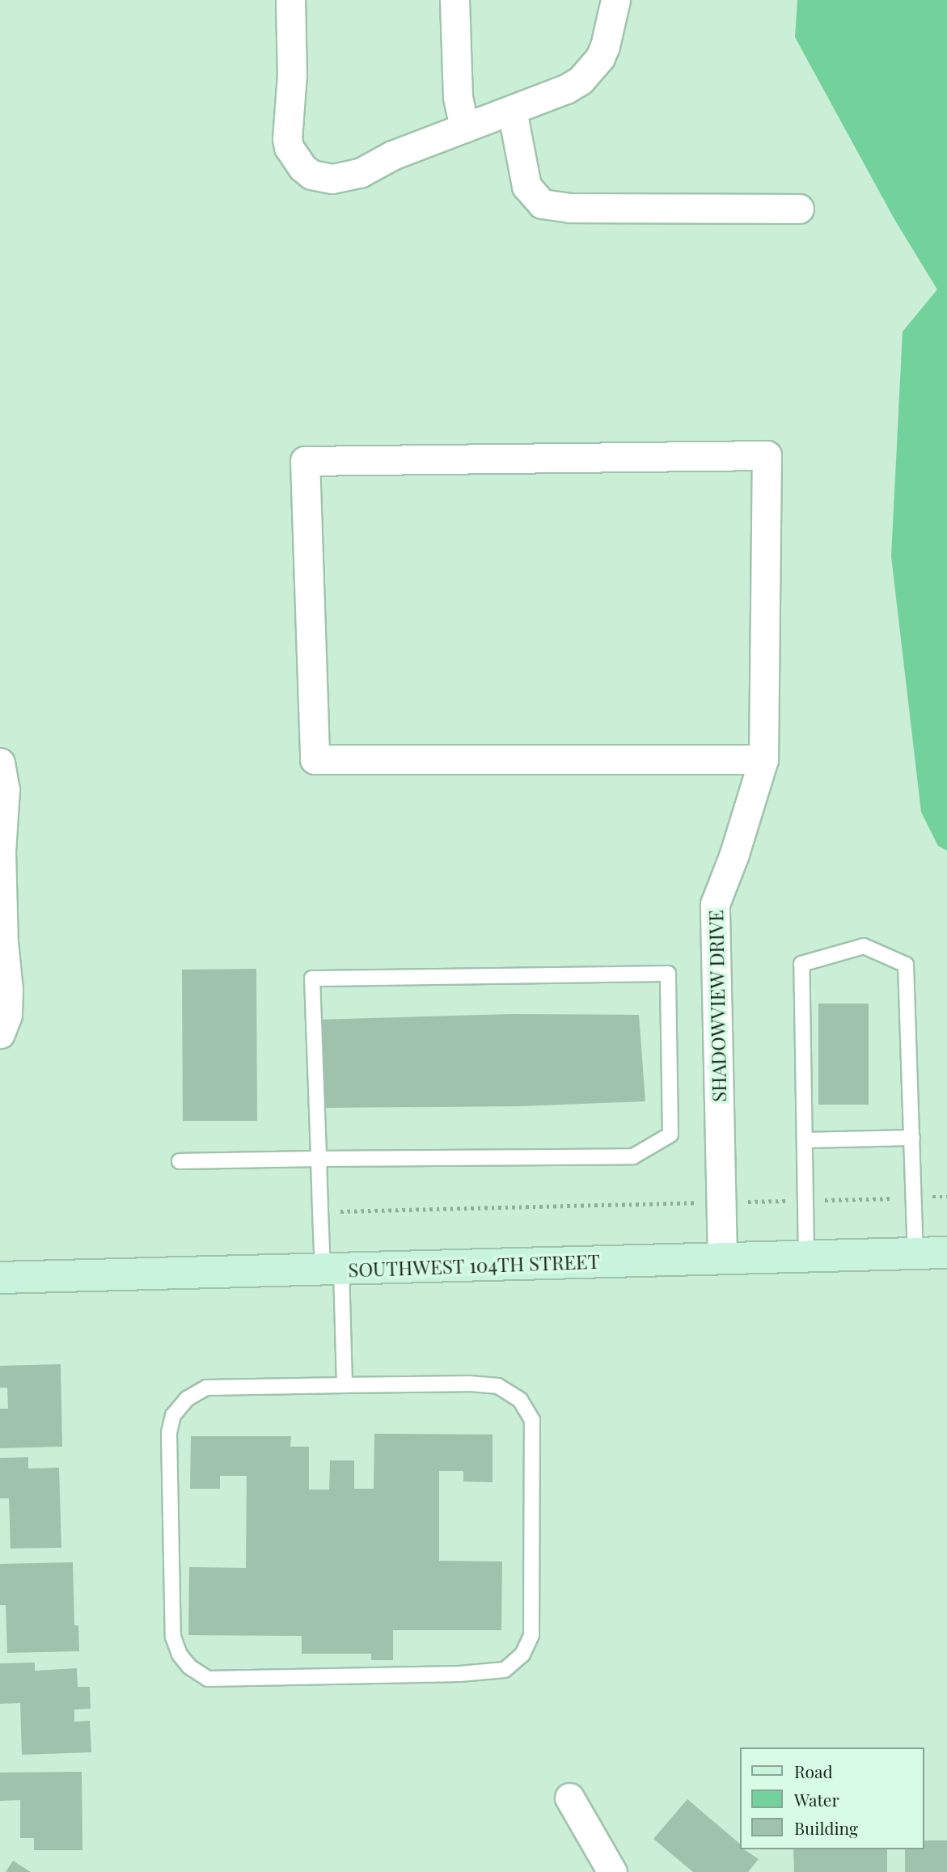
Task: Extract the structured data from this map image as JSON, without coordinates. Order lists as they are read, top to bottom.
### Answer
{
  "streets": {
    "main road": ["SOUTHWEST 104TH STREET"],
    "street": ["SHADOWVIEW DRIVE"]
  },
  "crossings": [
    ["SHADOWVIEW DRIVE", "SOUTHWEST 104TH STREET"]
  ],
  "legend": ["Road", "Water", "Building"]
}
